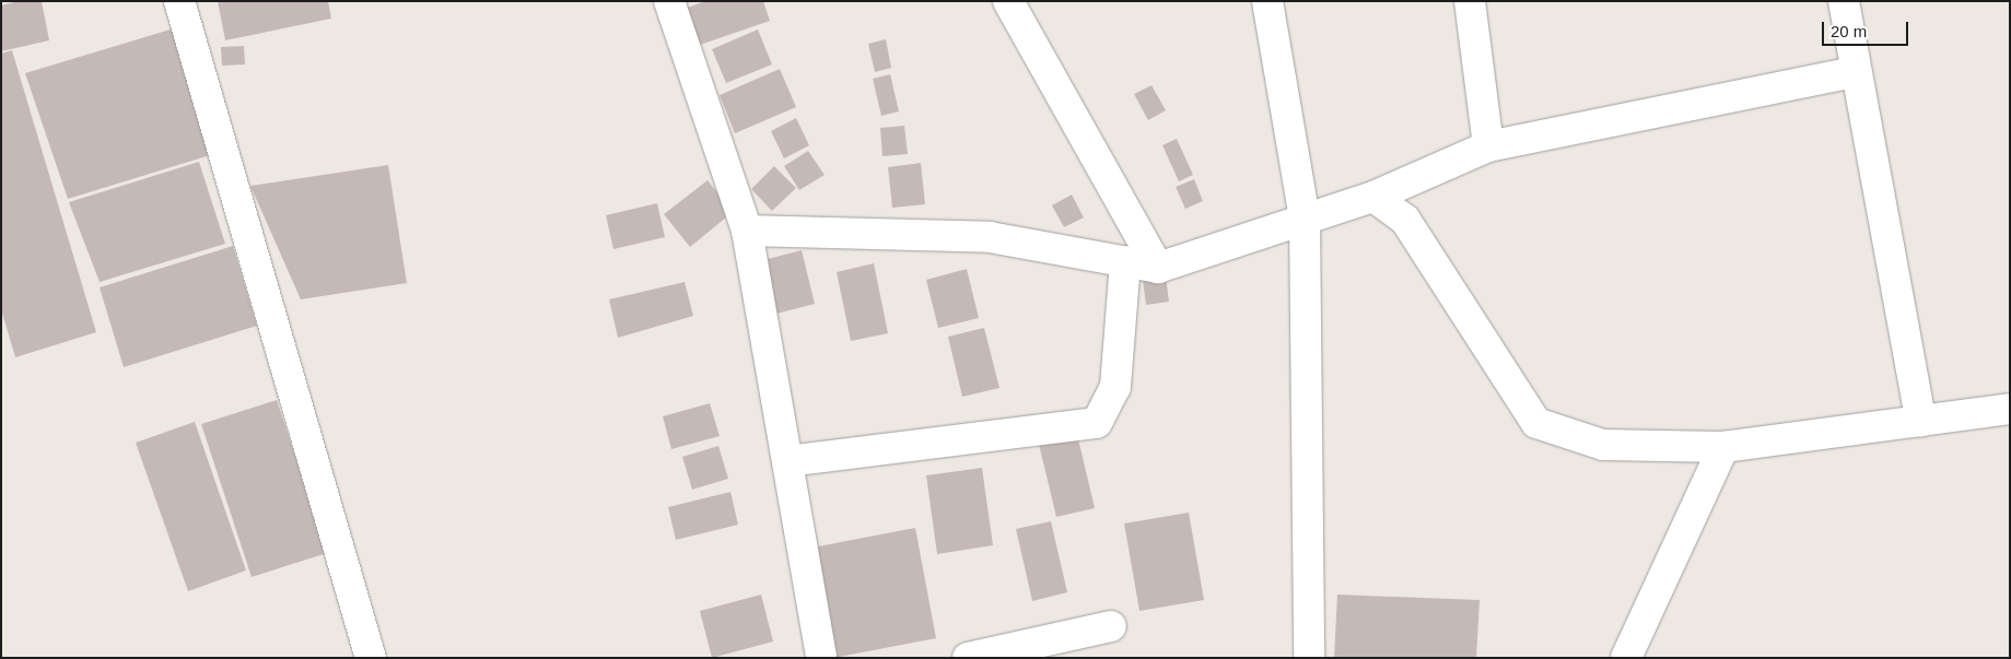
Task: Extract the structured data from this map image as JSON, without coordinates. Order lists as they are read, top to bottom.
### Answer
{
  "scale_bar": "20 m"
}
